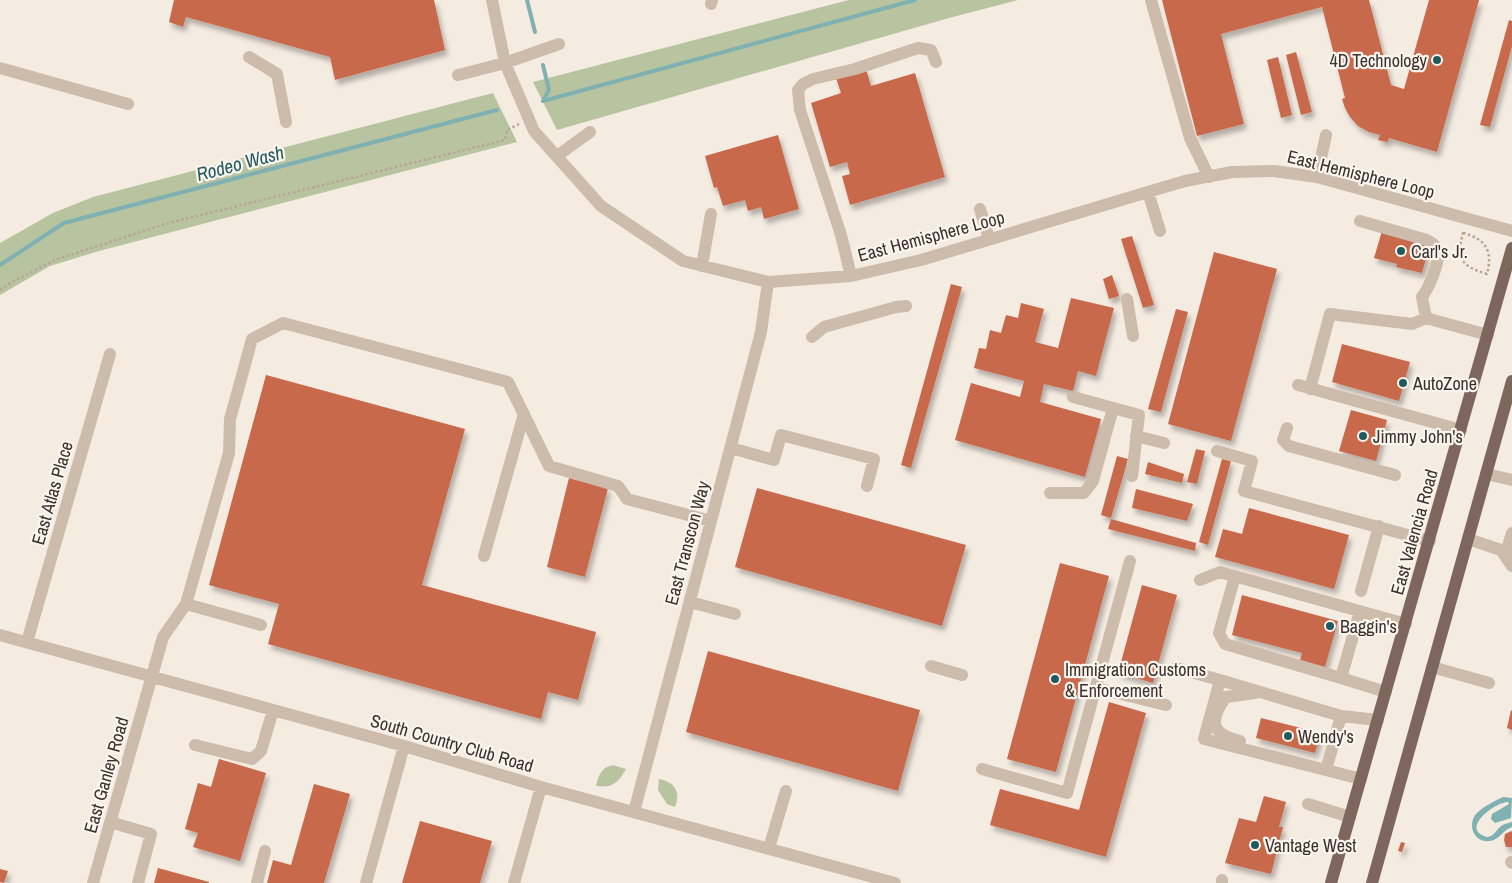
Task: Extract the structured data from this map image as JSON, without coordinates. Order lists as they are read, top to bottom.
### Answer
{
  "streets": {
    "main road": ["East Valencia Road"],
    "street": [
      "East Hemisphere Loop",
      "East Atlas Place",
      "East Transcon Way",
      "South Country Club Road",
      "East Ganley Road"
    ]
  },
  "crossings": [
    ["East Hemisphere Loop", "East Transcon Way"],
    ["East Atlas Place", "South Country Club Road"],
    ["East Transcon Way", "South Country Club Road"],
    ["East Transcon Way", "East Ganley Road"],
    ["South Country Club Road", "East Ganley Road"]
  ],
  "water": ["Rodeo Wash"],
  "places": [
    "4D Technology",
    "Carl's Jr.",
    "AutoZone",
    "Jimmy John's",
    "Baggin's",
    "Immigration Customs & Enforcement",
    "Wendy's",
    "Vantage West"
  ]
}
